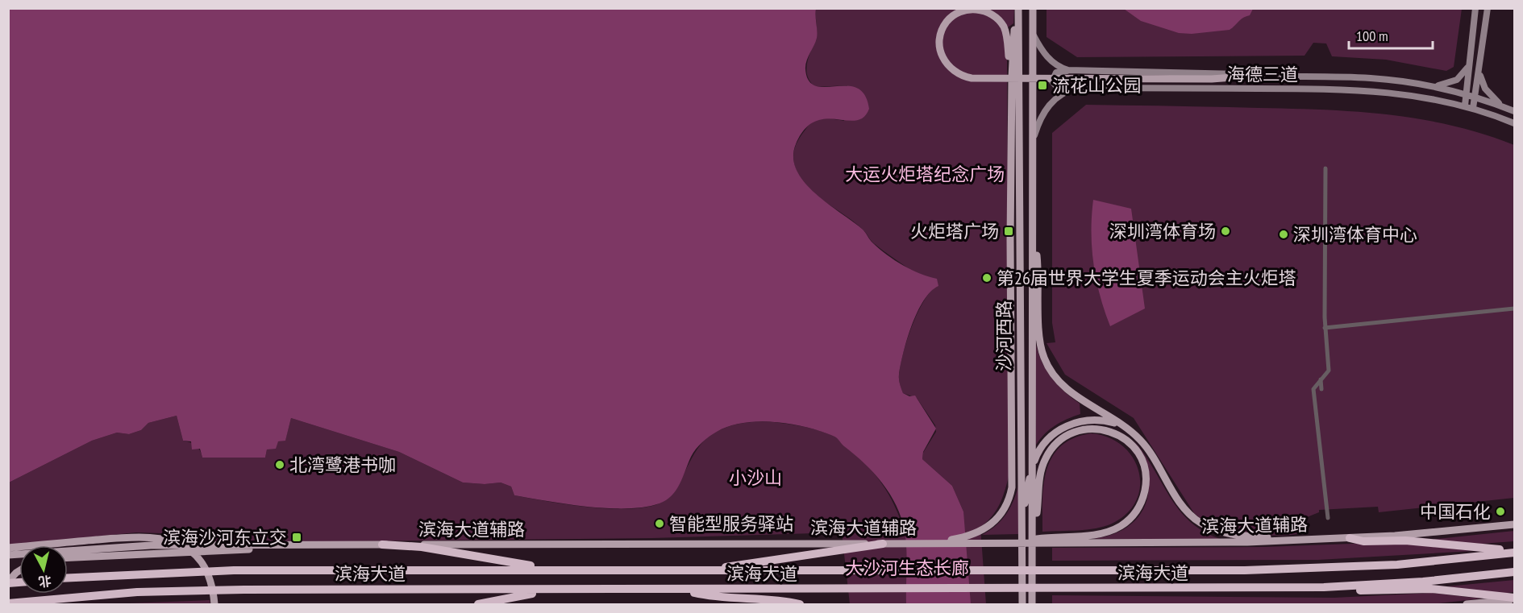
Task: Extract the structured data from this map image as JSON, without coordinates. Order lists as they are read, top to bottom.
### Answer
{
  "streets": {
    "highway": ["滨海大道"],
    "main road": ["海德三道", "沙河西路", "滨海大道辅路"]
  },
  "crossings": [
    ["海德三道", "沙河西路"]
  ],
  "parks": ["大运火炬塔纪念广场", "小沙山", "大沙河生态长廊"],
  "places": {
    "transit": ["流花山公园", "火炬塔广场", "滨海沙河东立交"],
    "other": [
      "深圳湾体育场",
      "深圳湾体育中心",
      "第26届世界大学生夏季运动会主火炬塔",
      "北湾鹭港书咖",
      "中国石化",
      "智能型服务驿站"
    ]
  },
  "scale_bar": "100 m",
  "north": "bottom"
}
